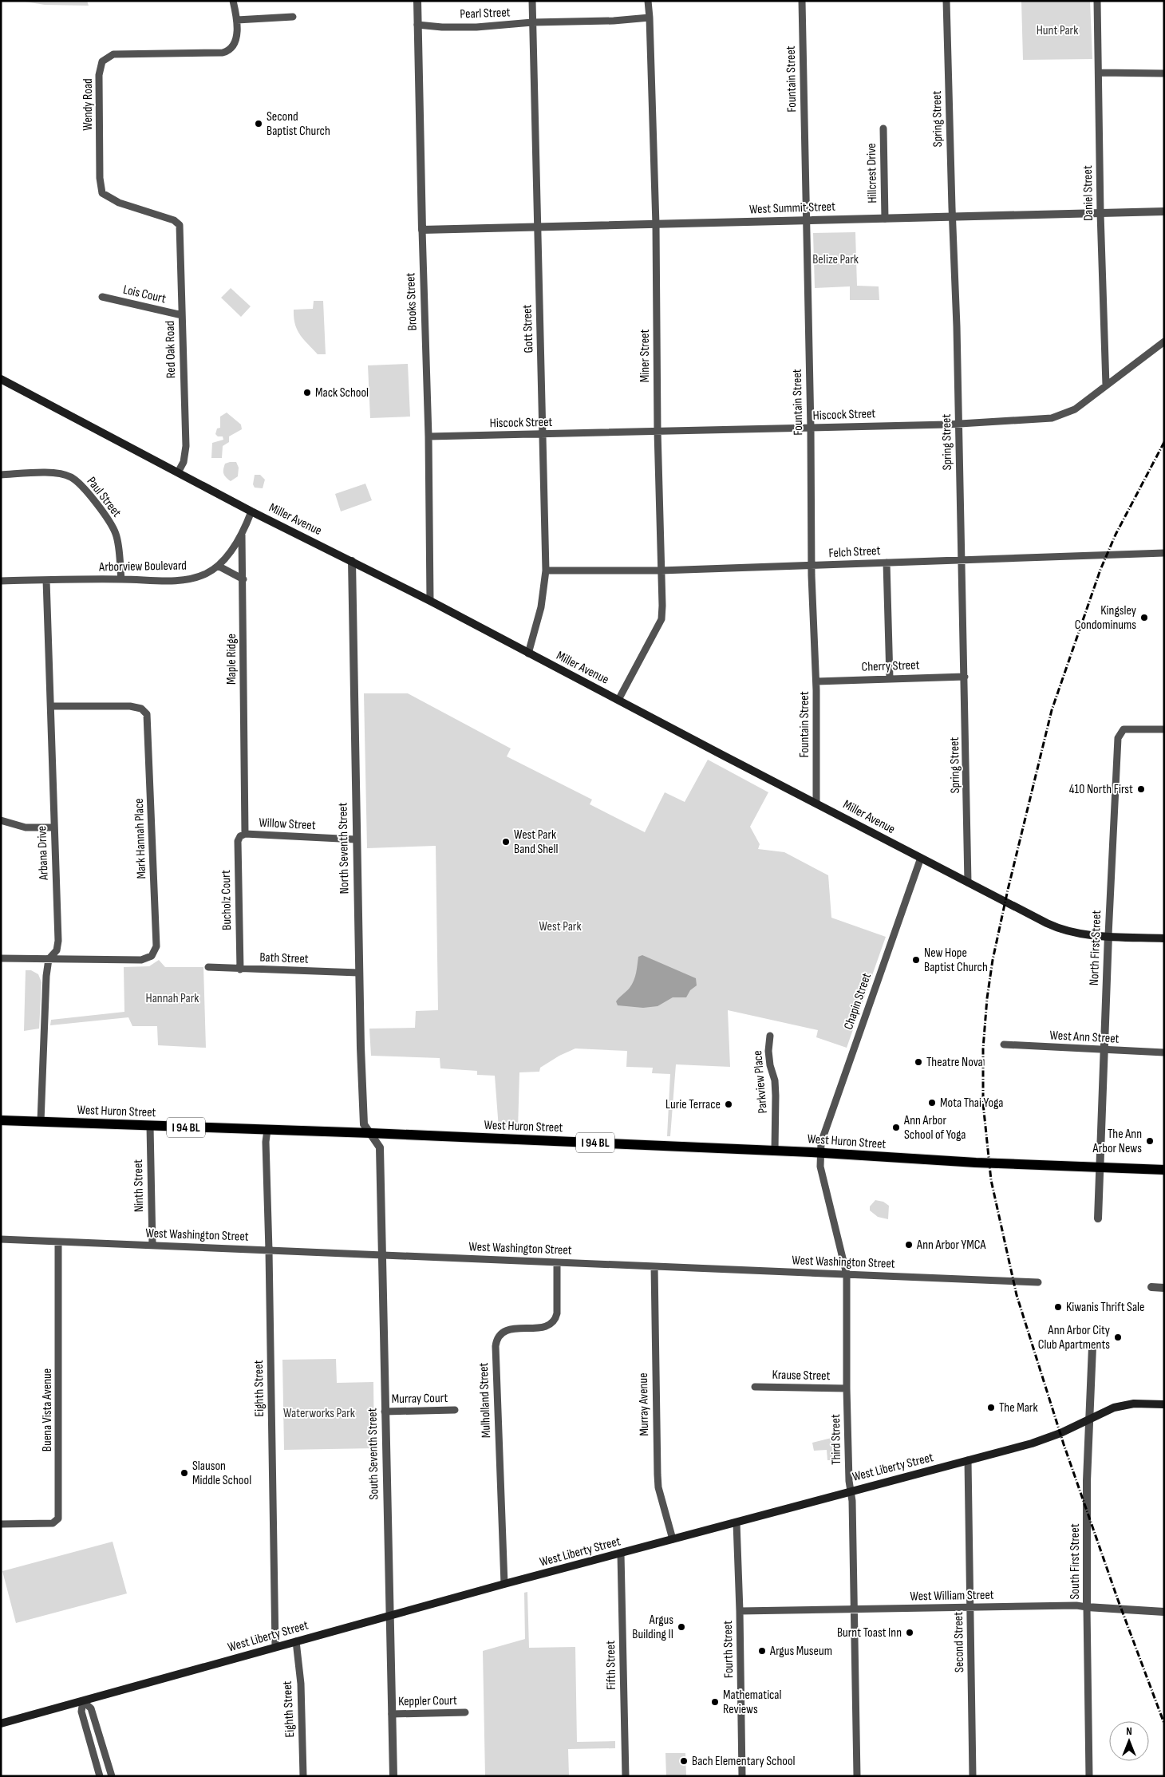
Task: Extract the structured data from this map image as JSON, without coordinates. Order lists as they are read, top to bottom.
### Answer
{
  "streets": {
    "main road": [
      "Miller Avenue",
      "West Huron Street",
      "I 94 BL",
      "West Liberty Street"
    ],
    "street": [
      "Pearl Street",
      "Fountain Street",
      "Wendy Road",
      "Spring Street",
      "Hillcrest Drive",
      "Daniel Street",
      "West Summit Street",
      "Lois Court",
      "Brooks Street",
      "Gott Street",
      "Red Oak Road",
      "Miner Street",
      "Hiscock Street",
      "Paul Street",
      "Felch Street",
      "Arborview Boulevard",
      "Maple Ridge",
      "Cherry Street",
      "Willow Street",
      "Mark Hannah Place",
      "North Seventh Street",
      "Arbana Drive",
      "Bucholz Court",
      "North First Street",
      "Bath Street",
      "Chapin Street",
      "West Ann Street",
      "Parkview Place",
      "Ninth Street",
      "West Washington Street",
      "Krause Street",
      "Eighth Street",
      "Murray Court",
      "Mulholland Street",
      "Murray Avenue",
      "Buena Vista Avenue",
      "Third Street",
      "South Seventh Street",
      "South First Street",
      "West William Street",
      "Second Street",
      "Fourth Street",
      "Fifth Street",
      "Keppler Court"
    ]
  },
  "crossings": [
    ["Pearl Street", "Brooks Street"],
    ["Pearl Street", "Gott Street"],
    ["Pearl Street", "Miner Street"],
    ["Fountain Street", "West Summit Street"],
    ["Fountain Street", "Hiscock Street"],
    ["Fountain Street", "Miller Avenue"],
    ["Fountain Street", "Felch Street"],
    ["Fountain Street", "Cherry Street"],
    ["Wendy Road", "Red Oak Road"],
    ["Spring Street", "West Summit Street"],
    ["Spring Street", "Hiscock Street"],
    ["Spring Street", "Miller Avenue"],
    ["Spring Street", "Felch Street"],
    ["Spring Street", "Cherry Street"],
    ["Hillcrest Drive", "West Summit Street"],
    ["Daniel Street", "West Summit Street"],
    ["Daniel Street", "Hiscock Street"],
    ["West Summit Street", "Brooks Street"],
    ["West Summit Street", "Gott Street"],
    ["West Summit Street", "Miner Street"],
    ["Lois Court", "Red Oak Road"],
    ["Brooks Street", "Hiscock Street"],
    ["Brooks Street", "Miller Avenue"],
    ["Gott Street", "Hiscock Street"],
    ["Gott Street", "Miller Avenue"],
    ["Gott Street", "Felch Street"],
    ["Red Oak Road", "Miller Avenue"],
    ["Miner Street", "Hiscock Street"],
    ["Miner Street", "Miller Avenue"],
    ["Miner Street", "Felch Street"],
    ["Paul Street", "Arborview Boulevard"],
    ["Miller Avenue", "Arborview Boulevard"],
    ["Miller Avenue", "North Seventh Street"],
    ["Miller Avenue", "North First Street"],
    ["Miller Avenue", "Chapin Street"],
    ["Arborview Boulevard", "Maple Ridge"],
    ["Arborview Boulevard", "Arbana Drive"],
    ["Maple Ridge", "Willow Street"],
    ["Willow Street", "North Seventh Street"],
    ["Willow Street", "Bucholz Court"],
    ["Mark Hannah Place", "Arbana Drive"],
    ["North Seventh Street", "Bath Street"],
    ["North Seventh Street", "West Huron Street"],
    ["North Seventh Street", "South Seventh Street"],
    ["Arbana Drive", "West Huron Street"],
    ["Bucholz Court", "Bath Street"],
    ["North First Street", "West Ann Street"],
    ["North First Street", "West Huron Street"],
    ["Chapin Street", "West Huron Street"],
    ["Chapin Street", "Third Street"],
    ["Parkview Place", "West Huron Street"],
    ["West Huron Street", "Ninth Street"],
    ["West Huron Street", "Eighth Street"],
    ["West Huron Street", "Third Street"],
    ["West Huron Street", "South Seventh Street"],
    ["Ninth Street", "West Washington Street"],
    ["West Washington Street", "Eighth Street"],
    ["West Washington Street", "Mulholland Street"],
    ["West Washington Street", "Murray Avenue"],
    ["West Washington Street", "Buena Vista Avenue"],
    ["West Washington Street", "Third Street"],
    ["West Washington Street", "South Seventh Street"],
    ["Krause Street", "Third Street"],
    ["Eighth Street", "West Liberty Street"],
    ["Murray Court", "South Seventh Street"],
    ["Mulholland Street", "West Liberty Street"],
    ["Murray Avenue", "West Liberty Street"],
    ["Third Street", "West Liberty Street"],
    ["Third Street", "West William Street"],
    ["South Seventh Street", "West Liberty Street"],
    ["South Seventh Street", "Keppler Court"],
    ["West Liberty Street", "South First Street"],
    ["West Liberty Street", "Second Street"],
    ["West Liberty Street", "Fourth Street"],
    ["West Liberty Street", "Fifth Street"],
    ["South First Street", "West William Street"],
    ["West William Street", "Second Street"],
    ["West William Street", "Fourth Street"]
  ],
  "parks": [
    "Hunt Park",
    "Belize Park",
    "West Park",
    "Hannah Park",
    "Waterworks Park"
  ],
  "places": [
    "Second Baptist Church",
    "Mack School",
    "Kingsley Condominums",
    "410 North First",
    "West Park Band Shell",
    "New Hope Baptist Church",
    "Theatre Nova",
    "Mota Thai Yoga",
    "Lurie Terrace",
    "Ann Arbor School of Yoga",
    "The Ann Arbor News",
    "Ann Arbor YMCA",
    "Kiwanis Thrift Sale",
    "Ann Arbor City Club Apartments",
    "The Mark",
    "Slauson Middle School",
    "Argus Building II",
    "Burnt Toast Inn",
    "Argus Museum",
    "Mathematical Reviews",
    "Bach Elementary School"
  ],
  "north": "top"
}
